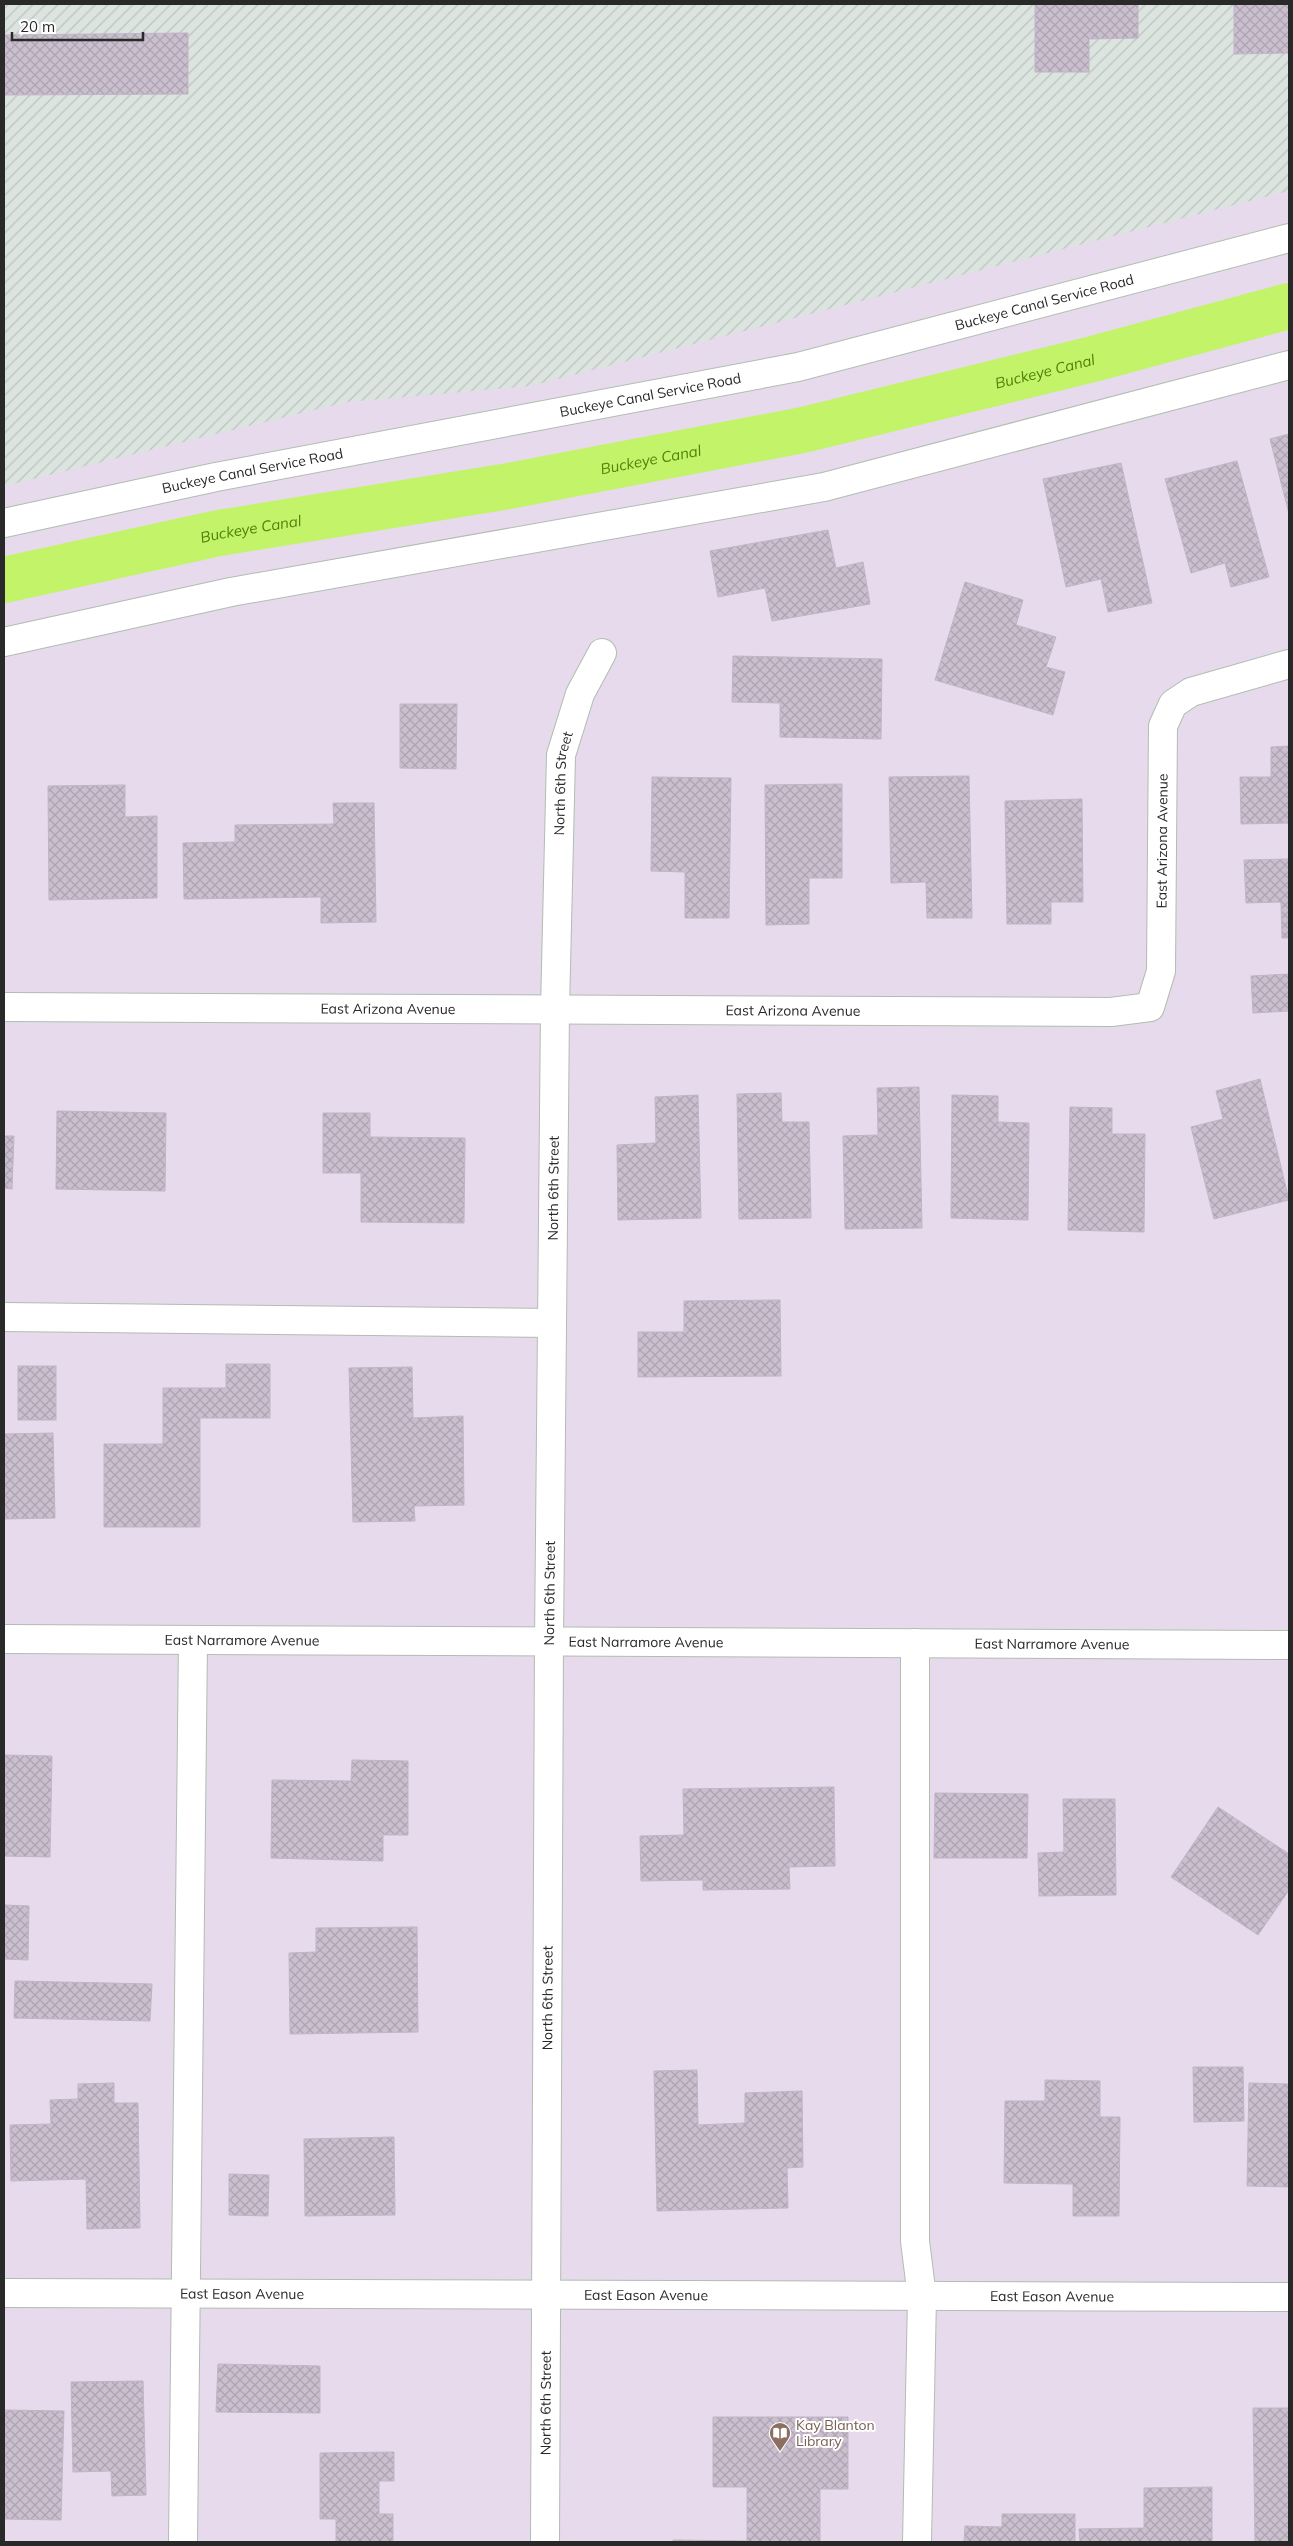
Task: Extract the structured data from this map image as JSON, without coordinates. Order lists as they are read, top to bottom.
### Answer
{
  "streets": {
    "street": [
      "Buckeye Canal Service Road",
      "North 6th Street",
      "East Arizona Avenue",
      "East Narramore Avenue",
      "East Eason Avenue"
    ]
  },
  "crossings": [
    ["North 6th Street", "East Arizona Avenue"],
    ["North 6th Street", "East Narramore Avenue"],
    ["North 6th Street", "East Eason Avenue"]
  ],
  "water": ["Buckeye Canal"],
  "places": {
    "library": ["Kay Blanton Library"]
  },
  "scale_bar": "20 m"
}
